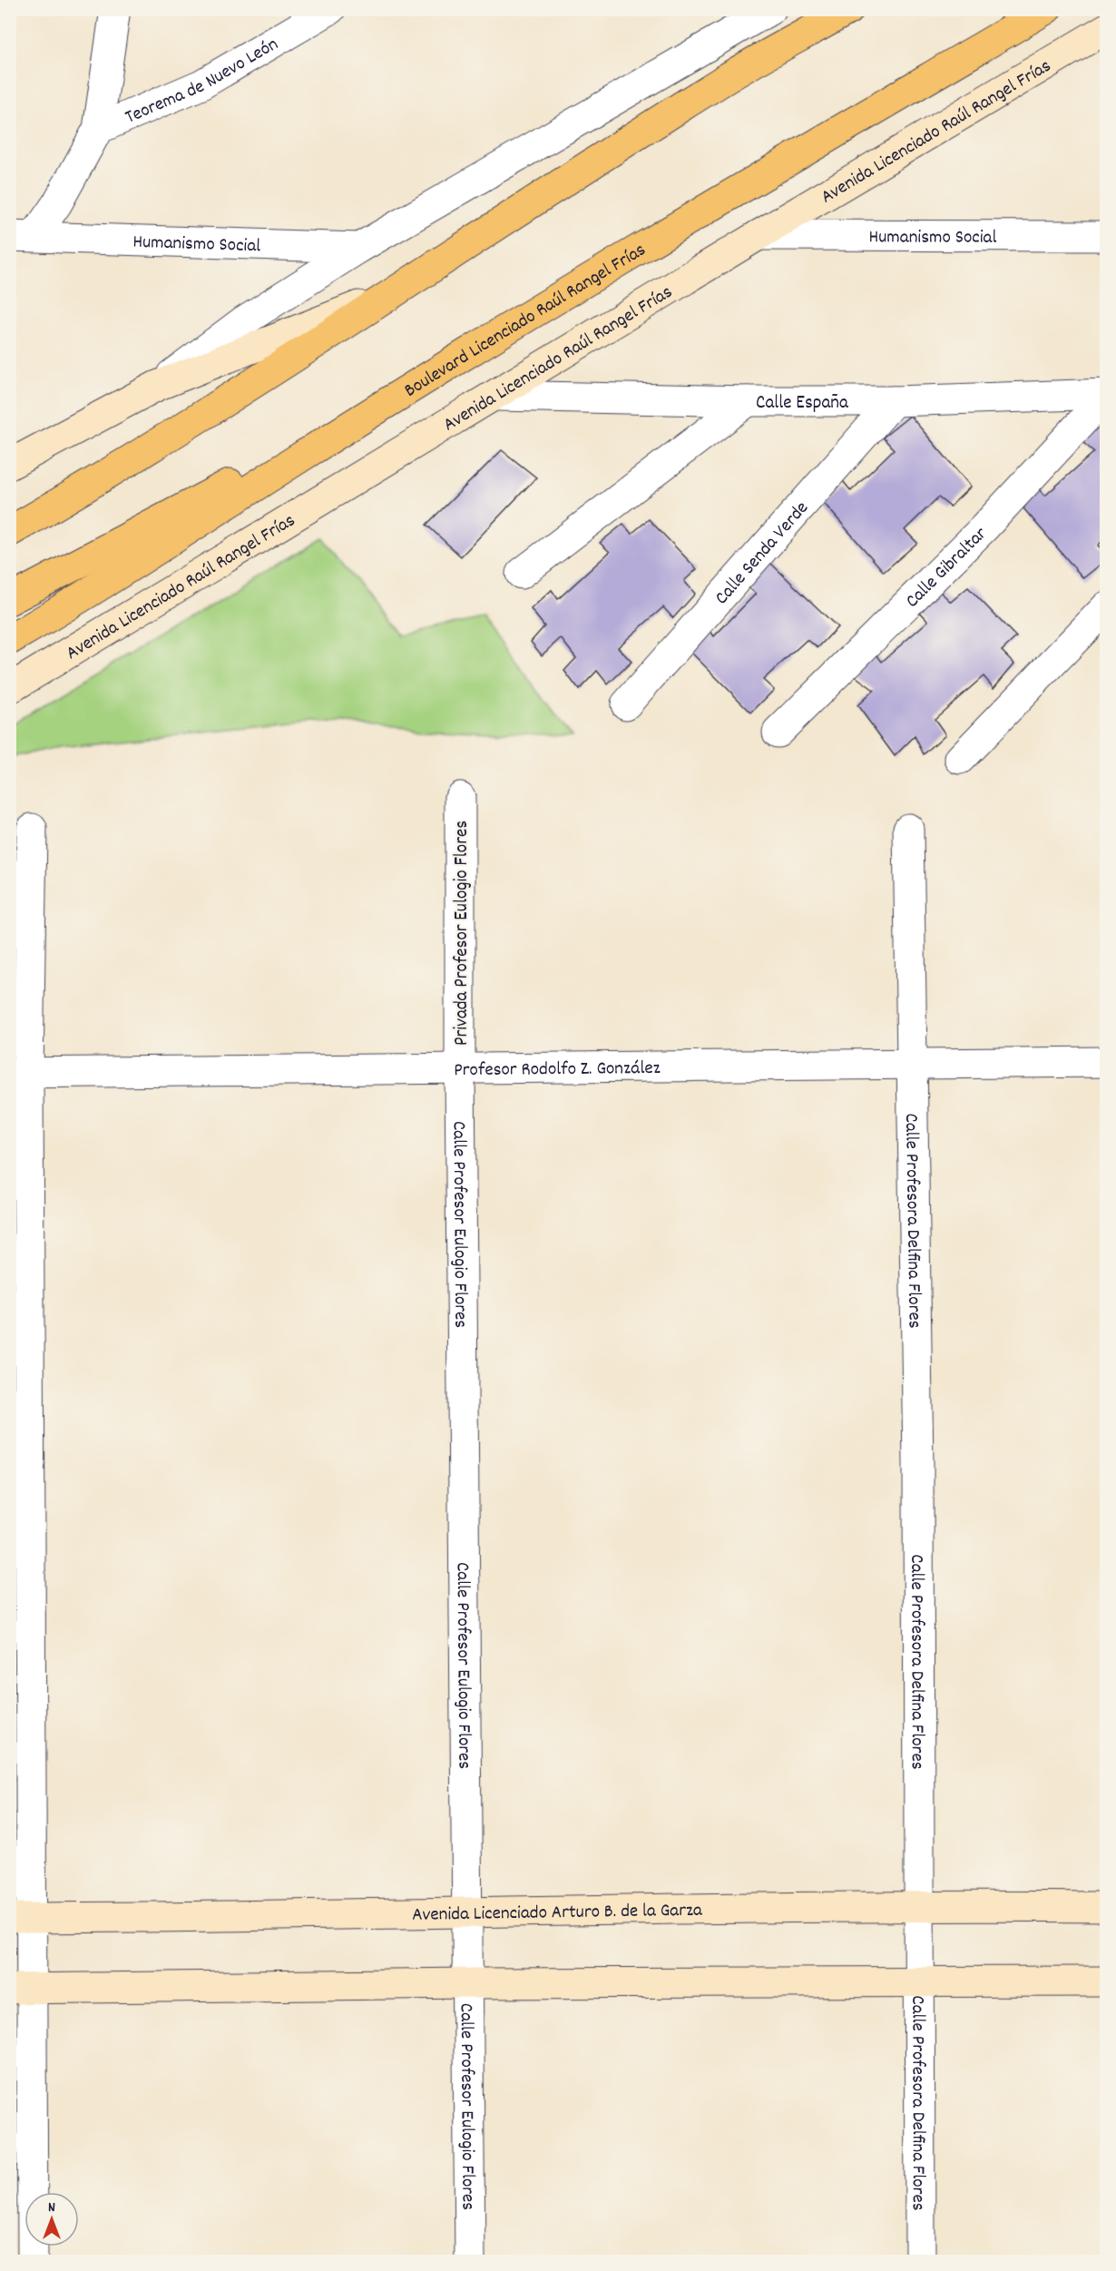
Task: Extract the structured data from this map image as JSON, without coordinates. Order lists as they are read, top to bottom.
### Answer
{
  "streets": {
    "main road": ["Boulevard Licenciado Raúl Rangel Frías"],
    "street": [
      "Teorema de Nuevo León",
      "Avenida Licenciado Raúl Rangel Frías",
      "Humanismo Social",
      "Calle España",
      "Calle Senda Verde",
      "Calle Gibraltar",
      "Privada Profesor Eulogio Flores",
      "Profesor Rodolfo Z. González",
      "Calle Profesora Delfina Flores",
      "Calle Profesor Eulogio Flores",
      "Avenida Licenciado Arturo B. de la Garza"
    ]
  },
  "crossings": [
    ["Avenida Licenciado Raúl Rangel Frías", "Humanismo Social"],
    ["Avenida Licenciado Raúl Rangel Frías", "Calle España"],
    ["Calle España", "Calle Senda Verde"],
    ["Calle España", "Calle Gibraltar"],
    ["Privada Profesor Eulogio Flores", "Profesor Rodolfo Z. González"],
    ["Privada Profesor Eulogio Flores", "Calle Profesor Eulogio Flores"],
    ["Profesor Rodolfo Z. González", "Calle Profesora Delfina Flores"],
    ["Profesor Rodolfo Z. González", "Calle Profesor Eulogio Flores"],
    ["Calle Profesora Delfina Flores", "Avenida Licenciado Arturo B. de la Garza"],
    ["Calle Profesor Eulogio Flores", "Avenida Licenciado Arturo B. de la Garza"]
  ],
  "north": "top"
}
